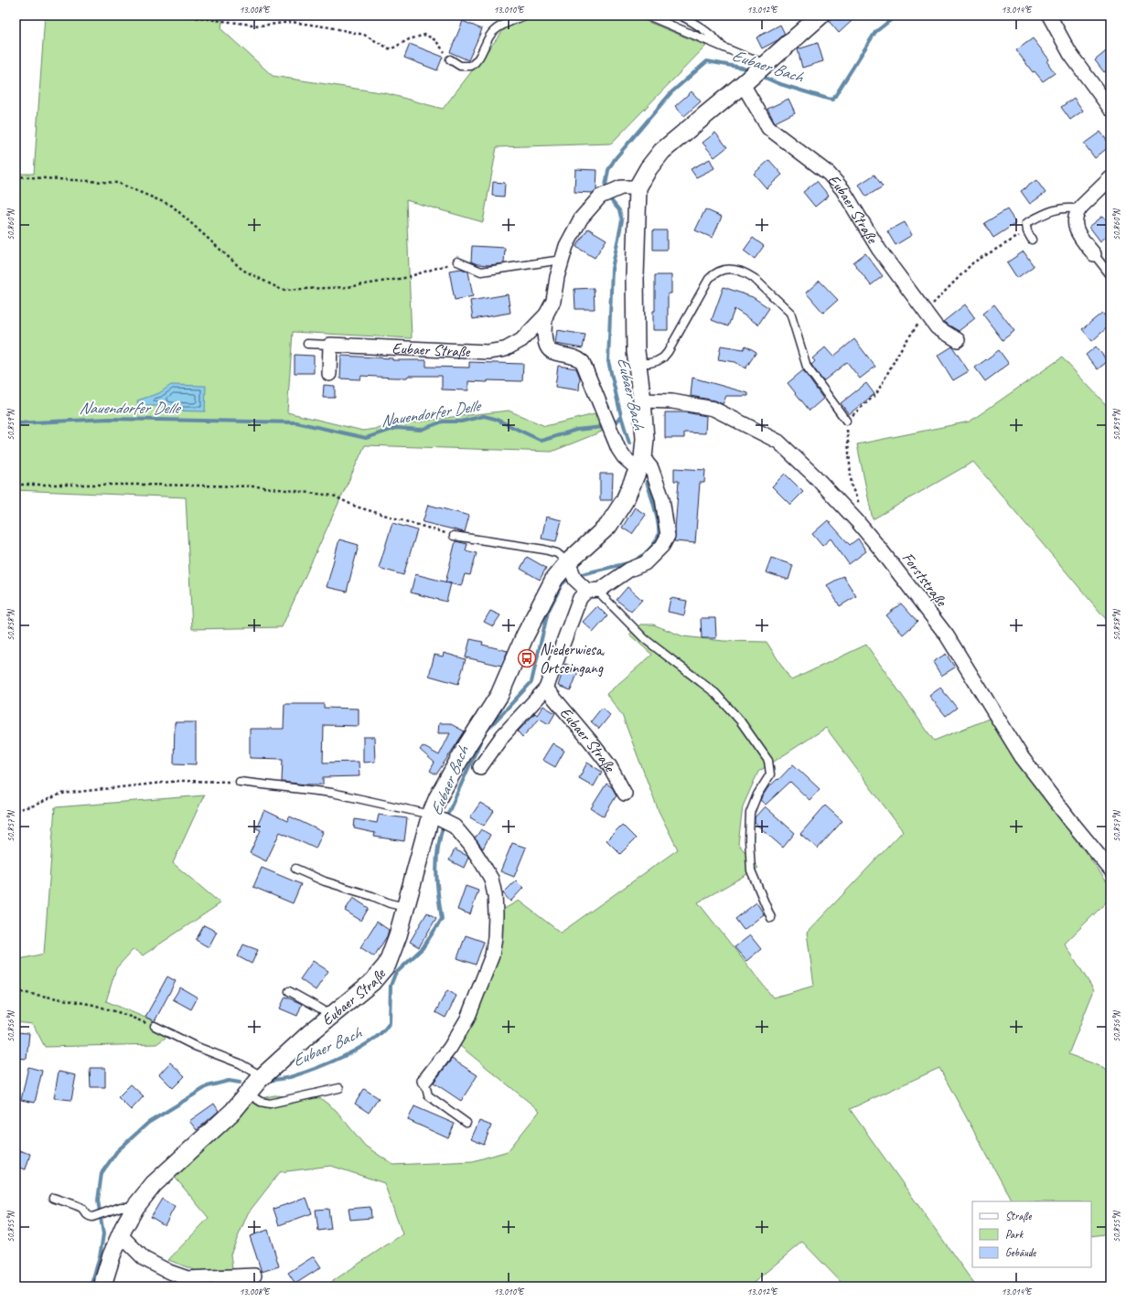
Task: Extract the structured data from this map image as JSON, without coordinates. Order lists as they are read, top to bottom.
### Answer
{
  "streets": {
    "street": ["Eubaer Straße", "Forststraße"]
  },
  "crossings": [
    ["Eubaer Straße", "Forststraße"]
  ],
  "water": ["Eubaer Bach", "Nauendorfer Delle"],
  "places": {
    "bus stop": ["Niederwiesa, Ortseingang"]
  },
  "legend": ["Straße", "Park", "Gebäude"],
  "coordinates": [
    "13.008°E",
    "13.010°E",
    "13.012°E",
    "13.014°E",
    "50.860°N",
    "50.859°N",
    "50.858°N",
    "50.857°N",
    "50.856°N",
    "50.855°N"
  ]
}
